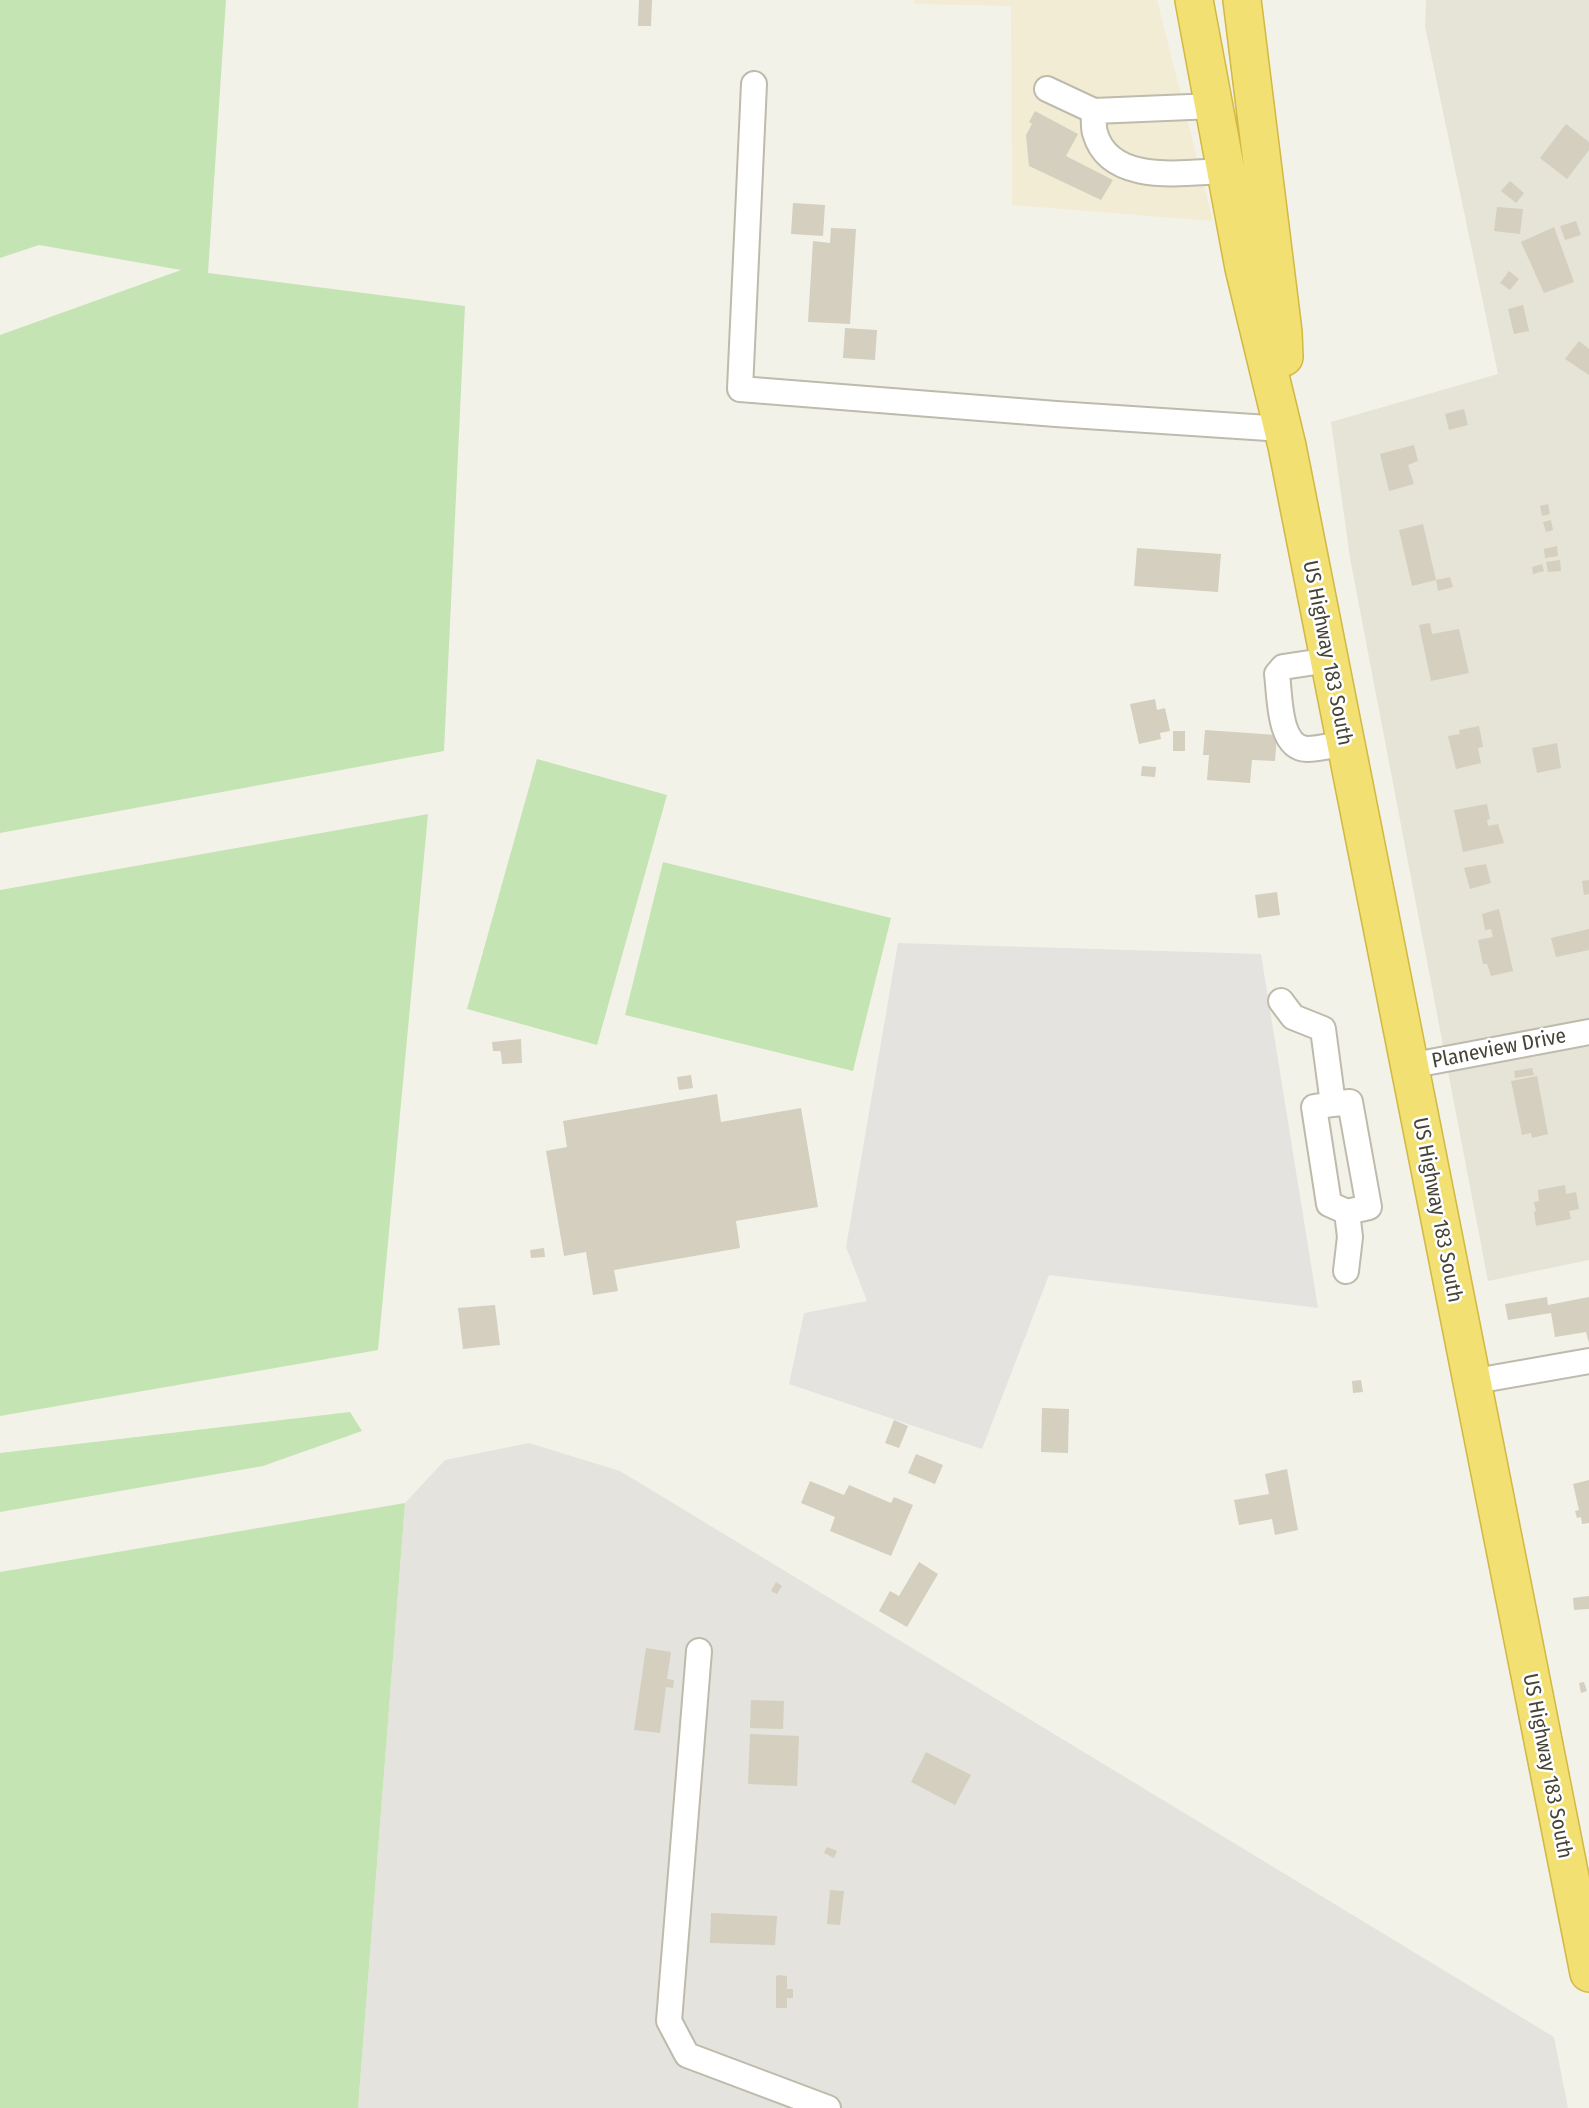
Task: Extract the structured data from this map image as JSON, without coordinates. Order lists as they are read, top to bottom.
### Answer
{
  "streets": {
    "highway": ["US Highway 183 South"],
    "street": ["Planeview Drive"]
  },
  "crossings": [
    ["US Highway 183 South", "Planeview Drive"]
  ]
}
